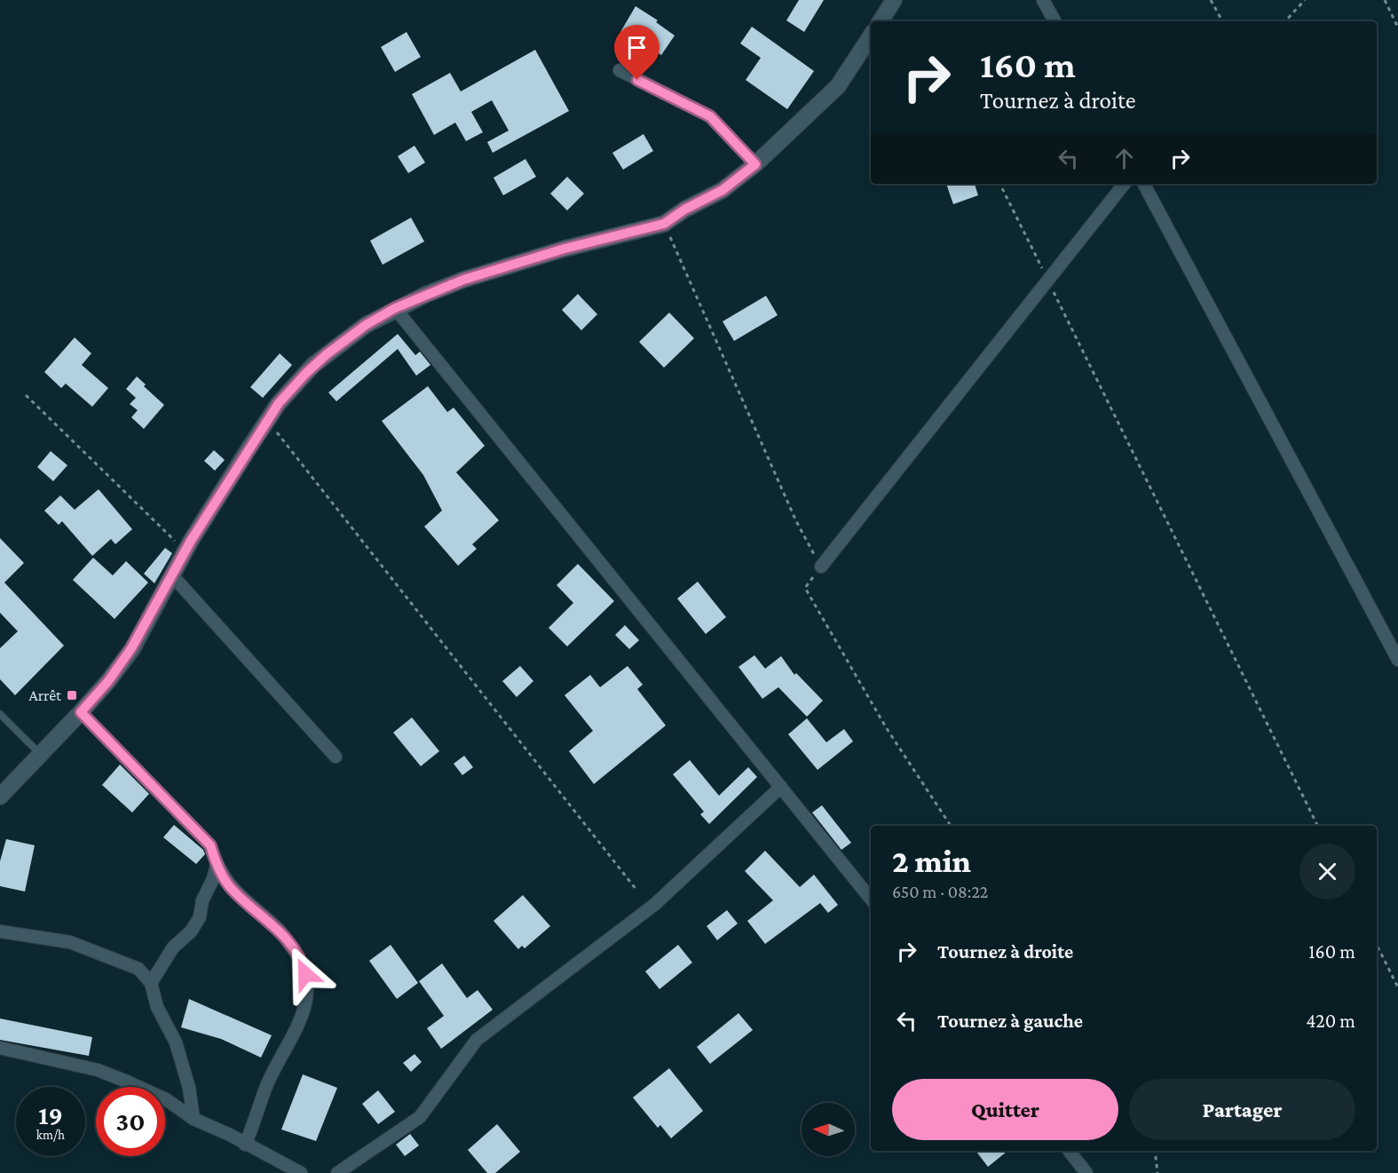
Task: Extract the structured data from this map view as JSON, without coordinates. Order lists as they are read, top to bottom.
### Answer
{
  "places": {
    "transit": ["Arrêt"]
  },
  "north": "left",
  "page": {
    "turn": ["160 m", "Tournez à droite"],
    "heading": ["2 min", "650 m · 08:22"],
    "list": [
      {
        "name": "Tournez à droite",
        "value": "160 m"
      },
      {
        "name": "Tournez à gauche",
        "value": "420 m"
      }
    ],
    "buttons": ["Quitter", "Partager"],
    "speed": "19 km/h",
    "limit": "30"
  }
}
